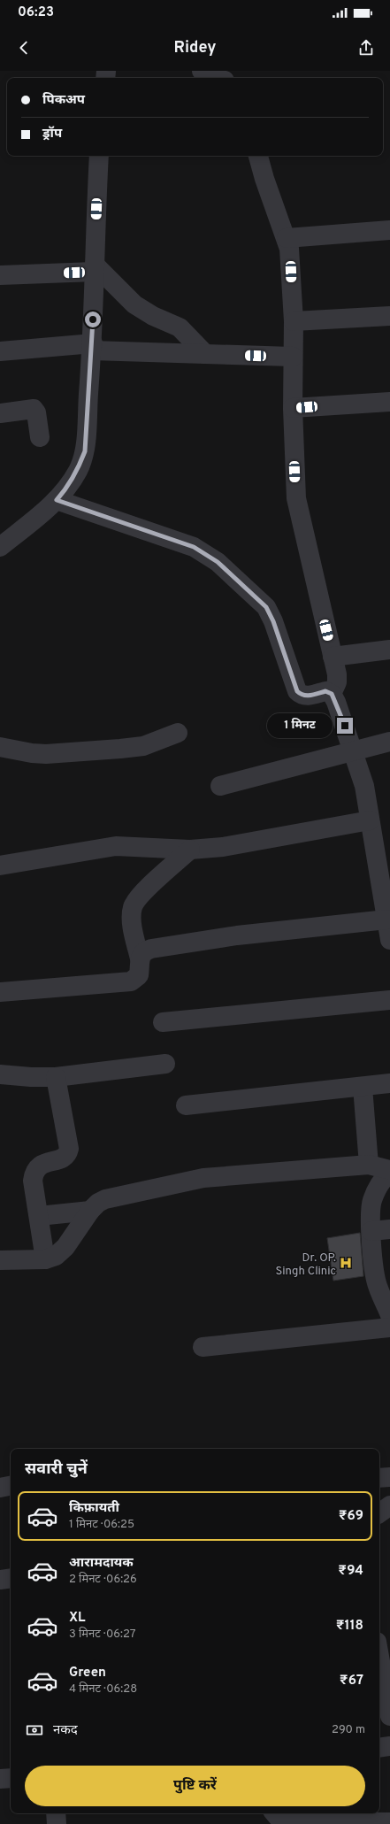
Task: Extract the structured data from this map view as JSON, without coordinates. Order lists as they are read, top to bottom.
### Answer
{
  "places": {
    "hospital": ["Dr. OP. Singh Clinic"]
  },
  "page": {
    "status": "06:23",
    "header": "Ridey",
    "banner": ["पिकअप", "ड्रॉप"],
    "bubble": "1 मिनट",
    "heading": "सवारी चुनें",
    "list": [
      {
        "name": "किफ़ायती",
        "note": "1 मिनट · 06:25",
        "value": "₹69"
      },
      {
        "name": "आरामदायक",
        "note": "2 मिनट · 06:26",
        "value": "₹94"
      },
      {
        "name": "XL",
        "note": "3 मिनट · 06:27",
        "value": "₹118"
      },
      {
        "name": "Green",
        "note": "4 मिनट · 06:28",
        "value": "₹67"
      }
    ],
    "pay": ["नकद", "290 m"],
    "buttons": "पुष्टि करें"
  }
}
